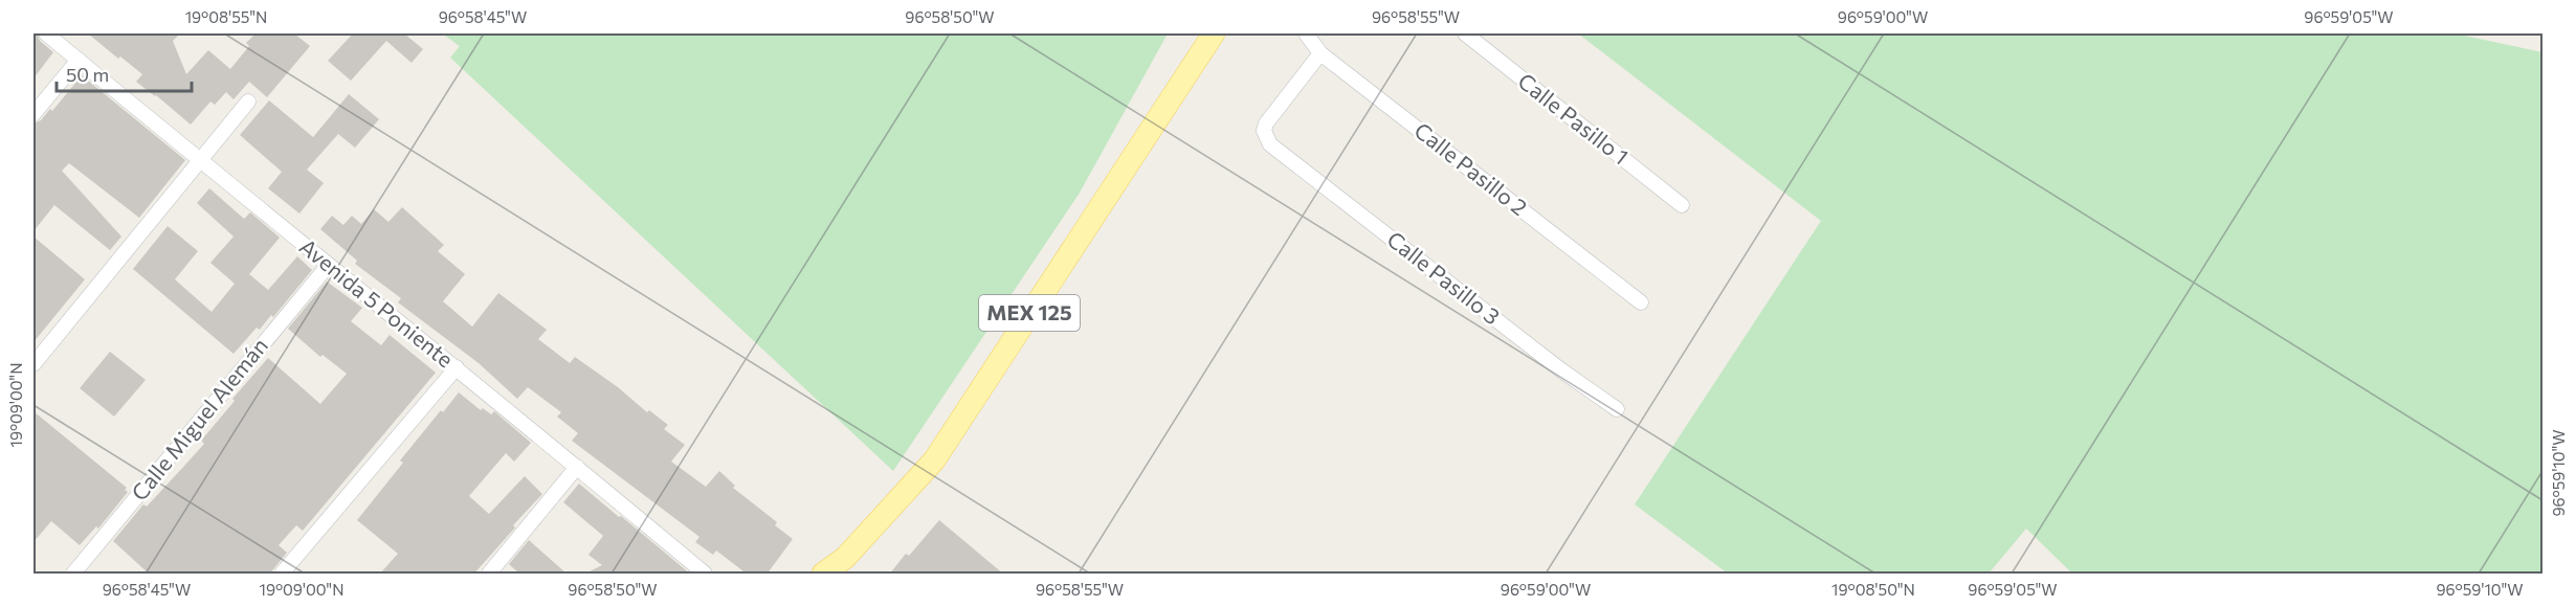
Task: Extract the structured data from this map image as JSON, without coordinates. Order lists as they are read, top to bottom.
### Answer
{
  "streets": {
    "main road": ["MEX 125"],
    "street": [
      "Calle Pasillo 1",
      "Calle Pasillo 2",
      "Calle Pasillo 3",
      "Avenida 5 Poniente",
      "Calle Miguel Alemán"
    ]
  },
  "crossings": [
    ["Calle Pasillo 2", "Calle Pasillo 3"],
    ["Avenida 5 Poniente", "Calle Miguel Alemán"]
  ],
  "scale_bar": "50 m",
  "coordinates": [
    "19°08'55\"N",
    "96°58'45\"W",
    "96°58'50\"W",
    "96°58'55\"W",
    "96°59'00\"W",
    "96°59'05\"W",
    "19°09'00\"N",
    "96°59'10\"W",
    "19°08'50\"N"
  ]
}
